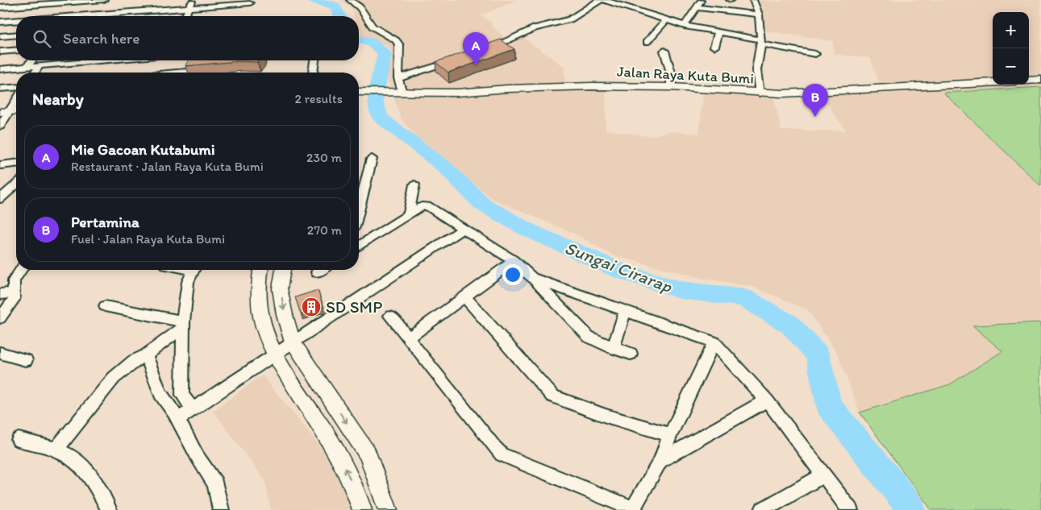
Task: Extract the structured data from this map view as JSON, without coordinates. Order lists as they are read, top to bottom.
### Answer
{
  "streets": {
    "street": ["Jalan Raya Kuta Bumi"]
  },
  "water": ["Sungai Cirarap"],
  "places": {
    "building": ["SD SMP"]
  },
  "page": {
    "map_buttons": ["+", "−"],
    "search": "Search here",
    "pins": ["A", "B"],
    "heading": ["Nearby", "2 results"],
    "list": [
      {
        "mark": "A",
        "name": "Mie Gacoan Kutabumi",
        "note": "Restaurant · Jalan Raya Kuta Bumi",
        "value": "230 m"
      },
      {
        "mark": "B",
        "name": "Pertamina",
        "note": "Fuel · Jalan Raya Kuta Bumi",
        "value": "270 m"
      }
    ]
  }
}
